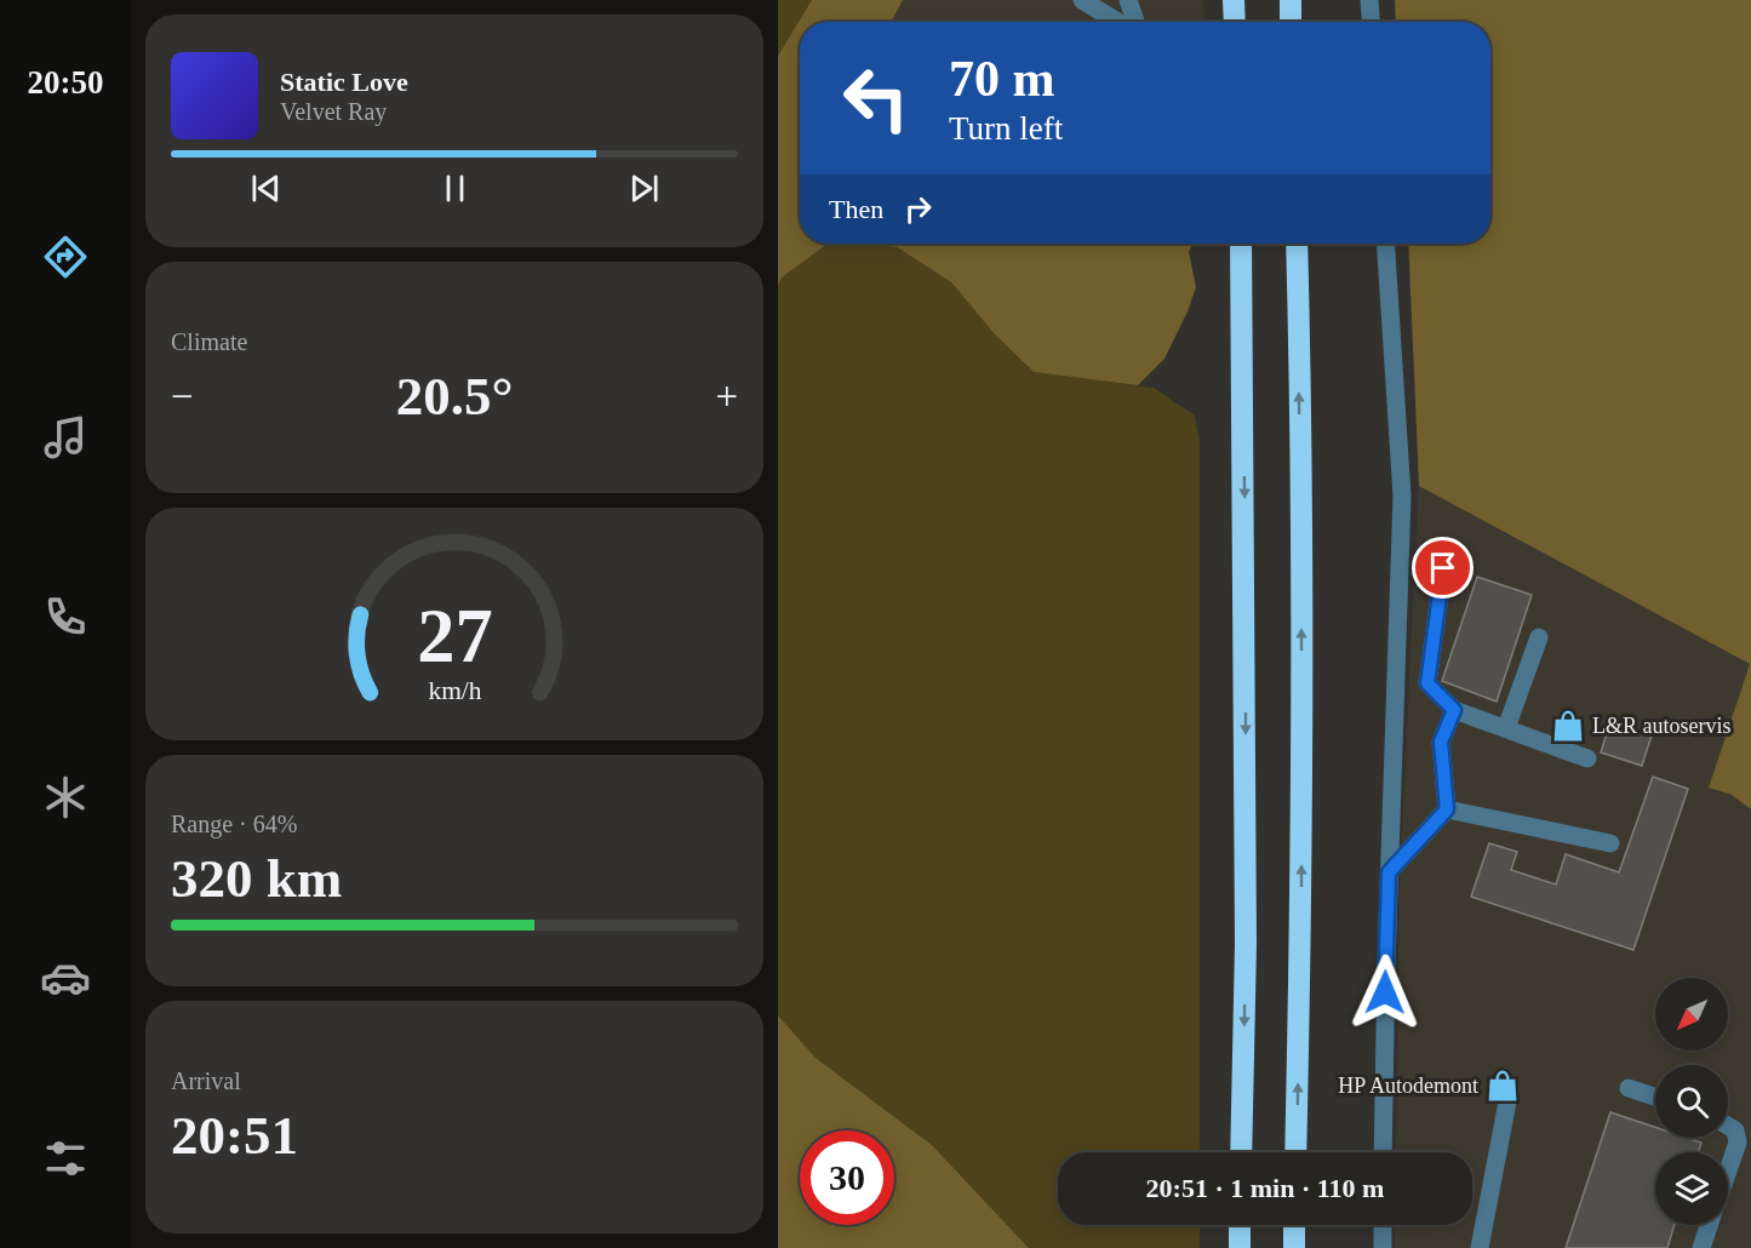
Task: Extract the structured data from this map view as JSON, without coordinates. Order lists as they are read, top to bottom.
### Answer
{
  "places": {
    "shop": ["L&R autoservis", "HP Autodemont"]
  },
  "north": "bottom left",
  "page": {
    "tabs": "20:50",
    "turn": ["70 m", "Turn left"],
    "song": ["Static Love", "Velvet Ray"],
    "then": "Then",
    "tile": [
      "Climate",
      ["Range · 64%", "320 km"],
      ["Arrival", "20:51"]
    ],
    "heat": ["−", "20.5°", "+"],
    "limit": "30",
    "trip": "20:51 · 1 min · 110 m",
    "gauge": ["27", "km/h"]
  }
}
